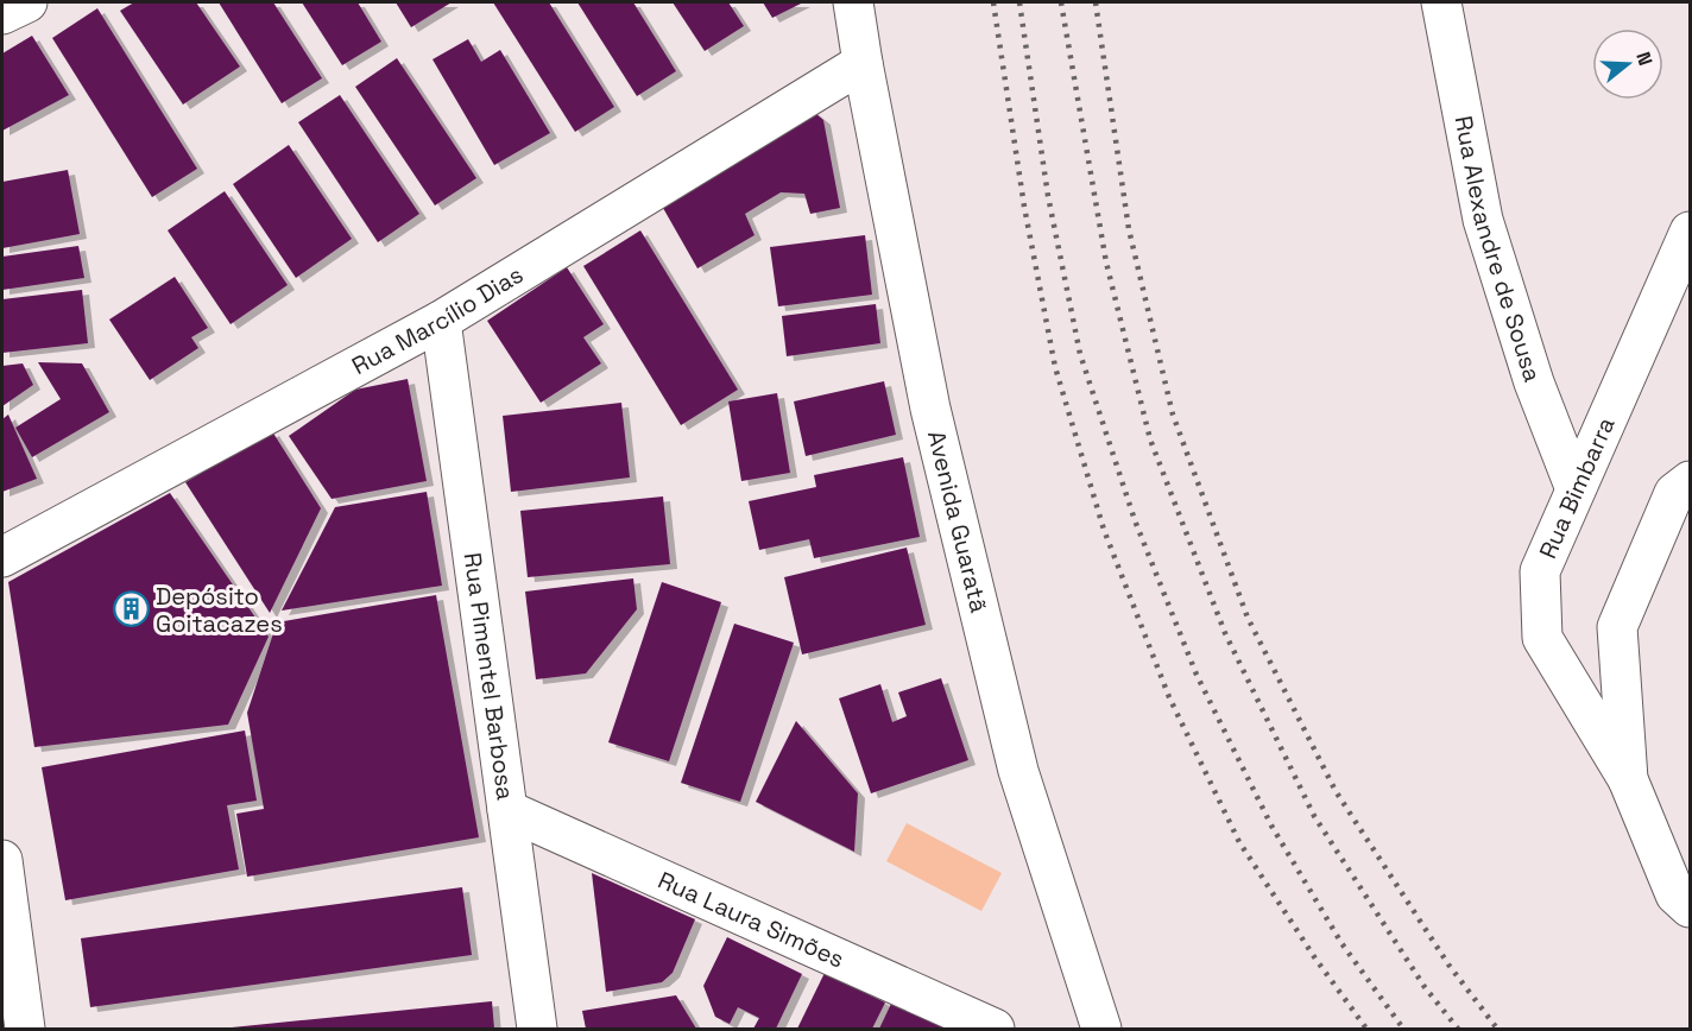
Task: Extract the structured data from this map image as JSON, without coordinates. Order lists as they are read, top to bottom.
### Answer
{
  "streets": {
    "street": [
      "Rua Alexandre de Sousa",
      "Rua Marcílio Dias",
      "Rua Bimbarra",
      "Avenida Guaratã",
      "Rua Pimentel Barbosa",
      "Rua Laura Simões"
    ]
  },
  "crossings": [
    ["Rua Alexandre de Sousa", "Rua Bimbarra"],
    ["Rua Marcílio Dias", "Avenida Guaratã"],
    ["Rua Marcílio Dias", "Rua Pimentel Barbosa"],
    ["Rua Pimentel Barbosa", "Rua Laura Simões"]
  ],
  "places": {
    "building": ["Depósito Goitacazes"]
  },
  "north": "right"
}
